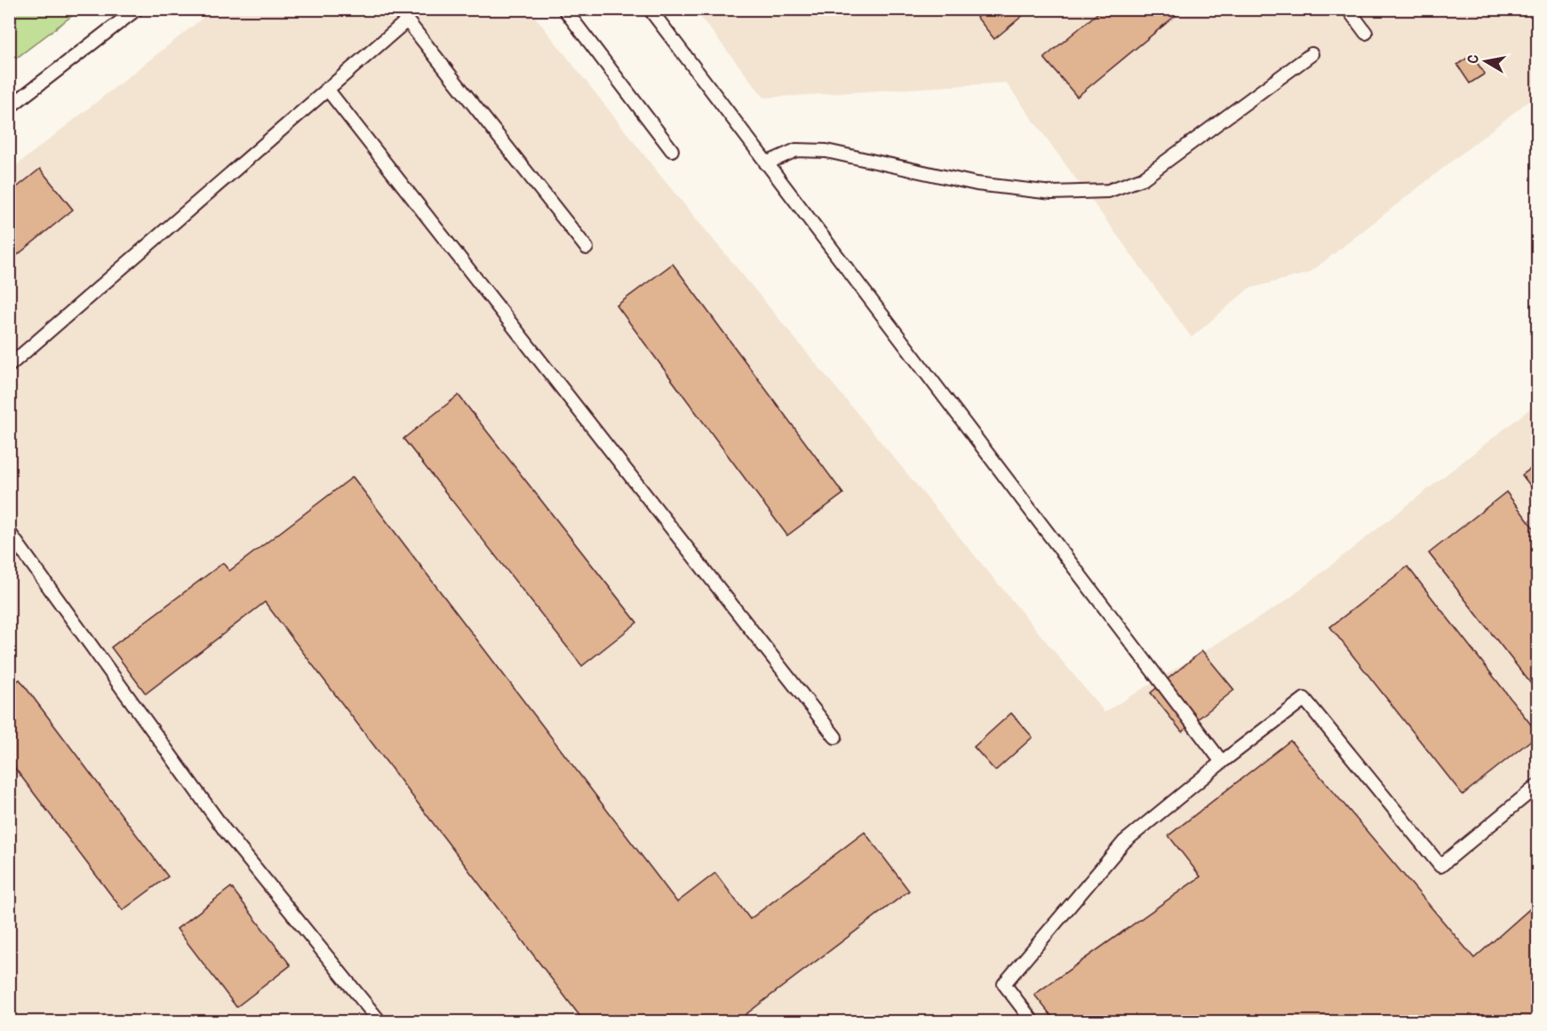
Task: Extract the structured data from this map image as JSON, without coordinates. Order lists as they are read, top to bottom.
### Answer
{
  "north": "left"
}
